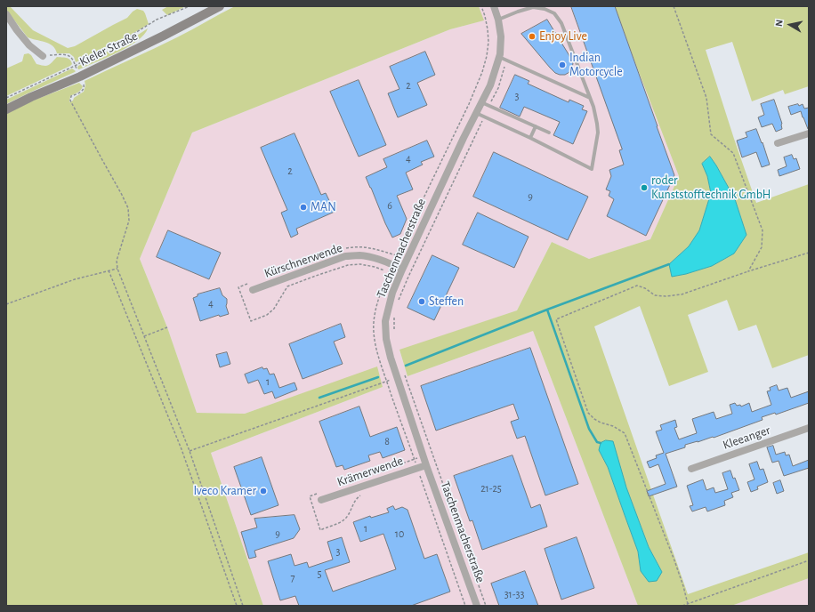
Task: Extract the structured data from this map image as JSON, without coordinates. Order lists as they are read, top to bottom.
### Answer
{
  "streets": {
    "main road": ["Kieler Straße"],
    "street": [
      "Taschenmacherstraße",
      "Kürschnerwende",
      "Kleeanger",
      "Krämerwende"
    ]
  },
  "crossings": [
    ["Taschenmacherstraße", "Kürschnerwende"],
    ["Taschenmacherstraße", "Krämerwende"]
  ],
  "places": [
    "Enjoy Live",
    "Indian Motorcycle",
    "roder Kunststofftechnik GmbH",
    "MAN",
    "Steffen",
    "Iveco Kramer"
  ],
  "house_numbers": [
    "2",
    "3",
    "4",
    "2",
    "9",
    "6",
    "4",
    "1",
    "8",
    "21-25",
    "1",
    "9",
    "10",
    "3",
    "5",
    "7",
    "31-33"
  ],
  "north": "left"
}
